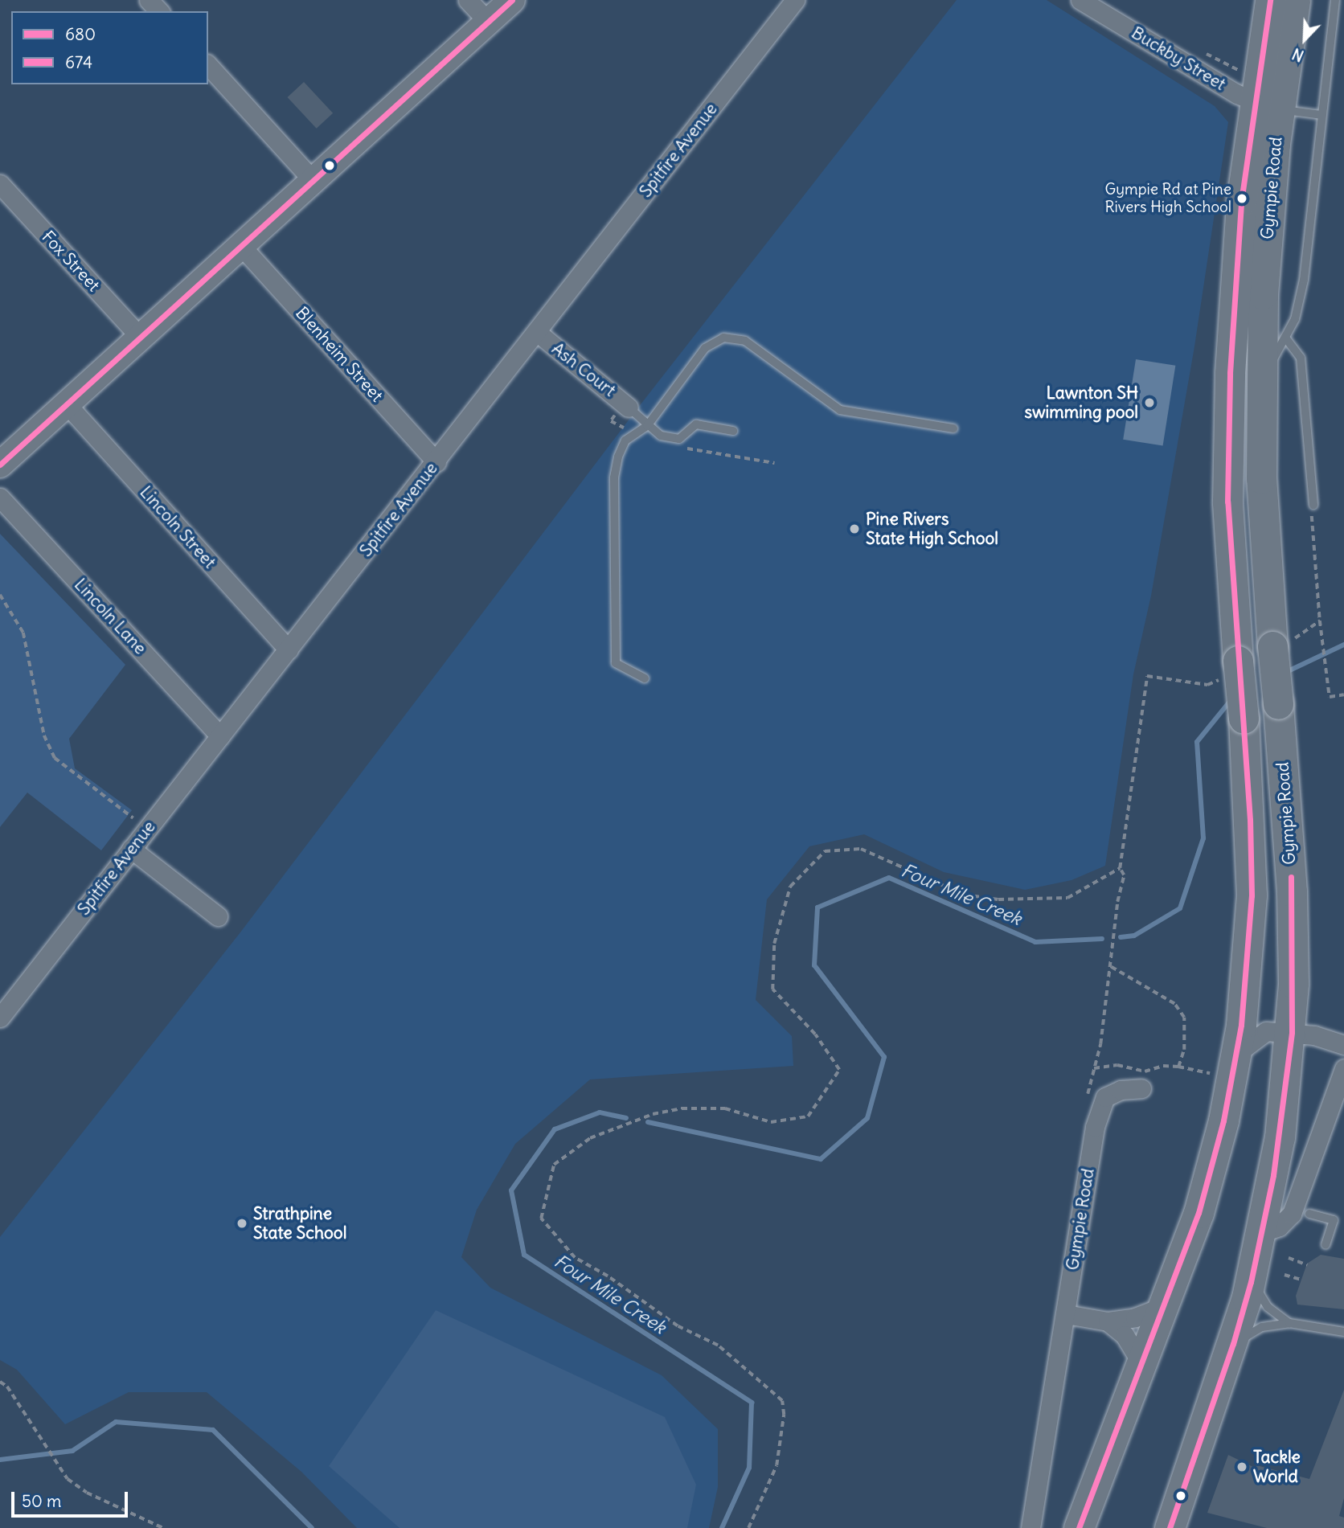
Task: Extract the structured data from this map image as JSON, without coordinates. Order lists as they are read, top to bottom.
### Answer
{
  "streets": {
    "highway": ["Gympie Road"],
    "street": [
      "Buckby Street",
      "Spitfire Avenue",
      "Fox Street",
      "Blenheim Street",
      "Ash Court",
      "Lincoln Street",
      "Lincoln Lane"
    ]
  },
  "crossings": [
    ["Buckby Street", "Gympie Road"],
    ["Spitfire Avenue", "Blenheim Street"],
    ["Spitfire Avenue", "Ash Court"],
    ["Spitfire Avenue", "Lincoln Street"],
    ["Spitfire Avenue", "Lincoln Lane"]
  ],
  "water": ["Four Mile Creek"],
  "places": [
    "Gympie Rd at Pine Rivers High School",
    "Lawnton SH swimming pool",
    "Pine Rivers State High School",
    "Strathpine State School",
    "Tackle World"
  ],
  "lines": ["transit line 680", "transit line 674"],
  "legend": ["680", "674"],
  "scale_bar": "50 m",
  "north": "bottom left"
}
